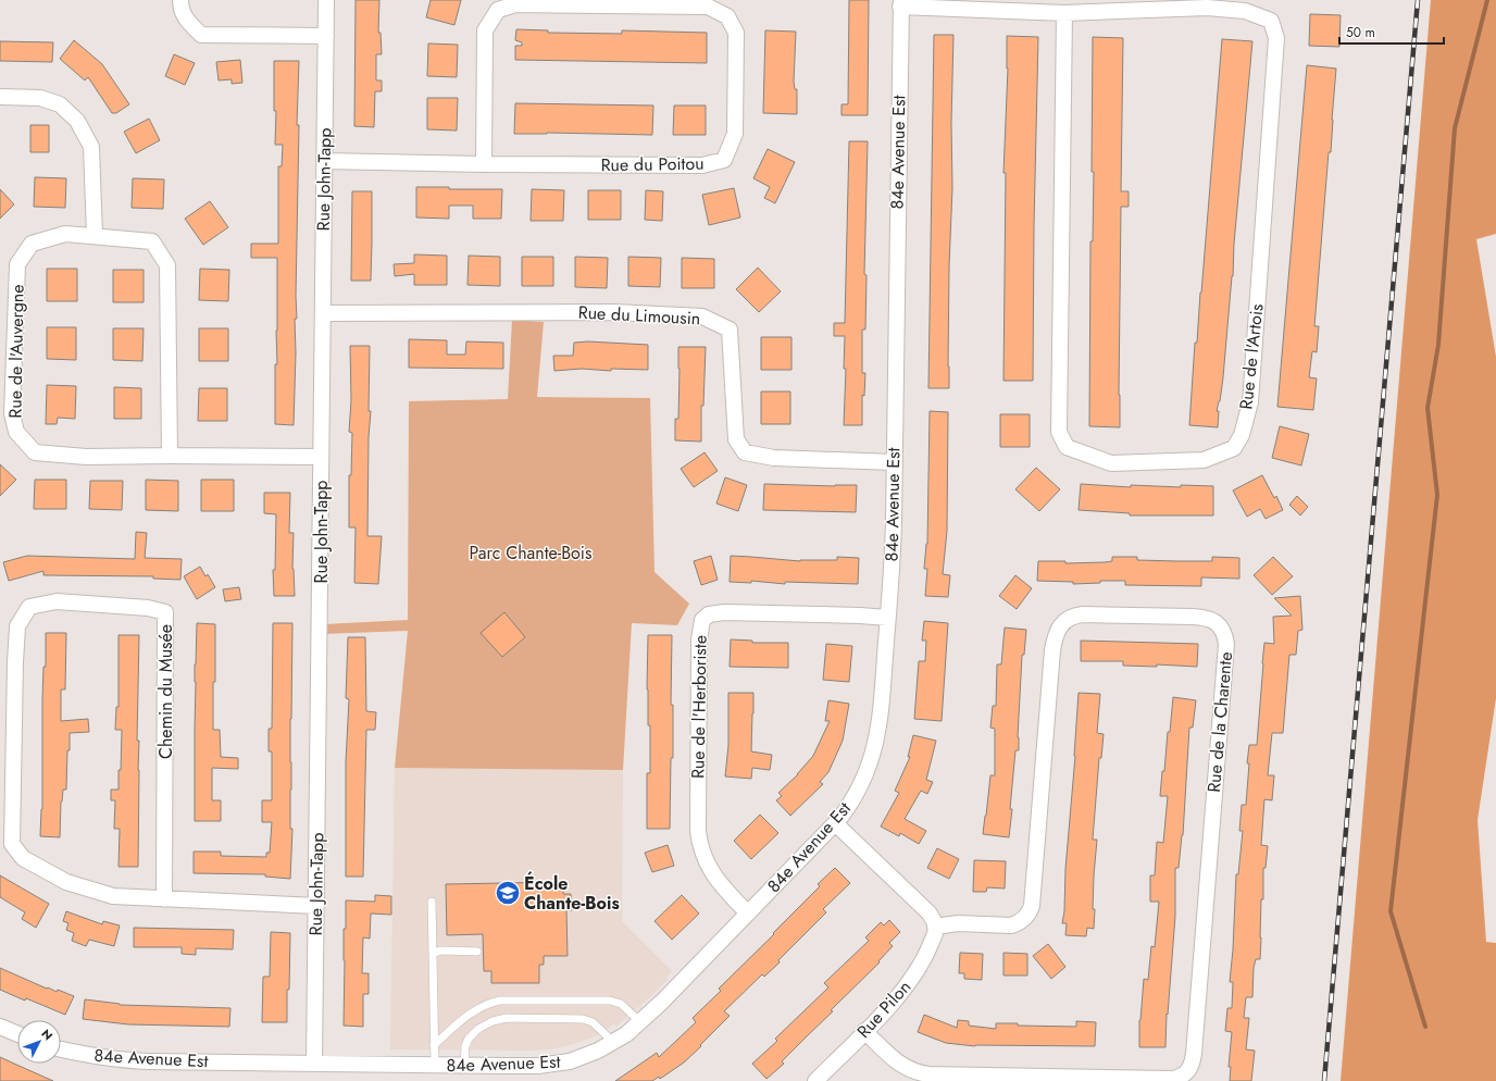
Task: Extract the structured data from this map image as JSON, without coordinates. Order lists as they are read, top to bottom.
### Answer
{
  "streets": {
    "street": [
      "84e Avenue Est",
      "Rue du Poitou",
      "Rue John-Tapp",
      "Rue du Limousin",
      "Rue de l'Auvergne",
      "Rue de l'Artois",
      "Chemin du Musée",
      "Rue de l'Herboriste",
      "Rue de la Charente",
      "Rue Pilon"
    ]
  },
  "crossings": [
    ["84e Avenue Est", "Rue John-Tapp"],
    ["84e Avenue Est", "Rue du Limousin"],
    ["84e Avenue Est", "Rue de l'Artois"],
    ["84e Avenue Est", "Rue de l'Herboriste"],
    ["Rue du Poitou", "Rue John-Tapp"],
    ["Rue John-Tapp", "Rue du Limousin"],
    ["Rue John-Tapp", "Rue de l'Auvergne"],
    ["Rue John-Tapp", "Chemin du Musée"],
    ["Rue de la Charente", "Rue Pilon"]
  ],
  "parks": ["Parc Chante-Bois"],
  "places": {
    "school or university": ["École Chante-Bois"]
  },
  "scale_bar": "50 m",
  "north": "top right"
}
